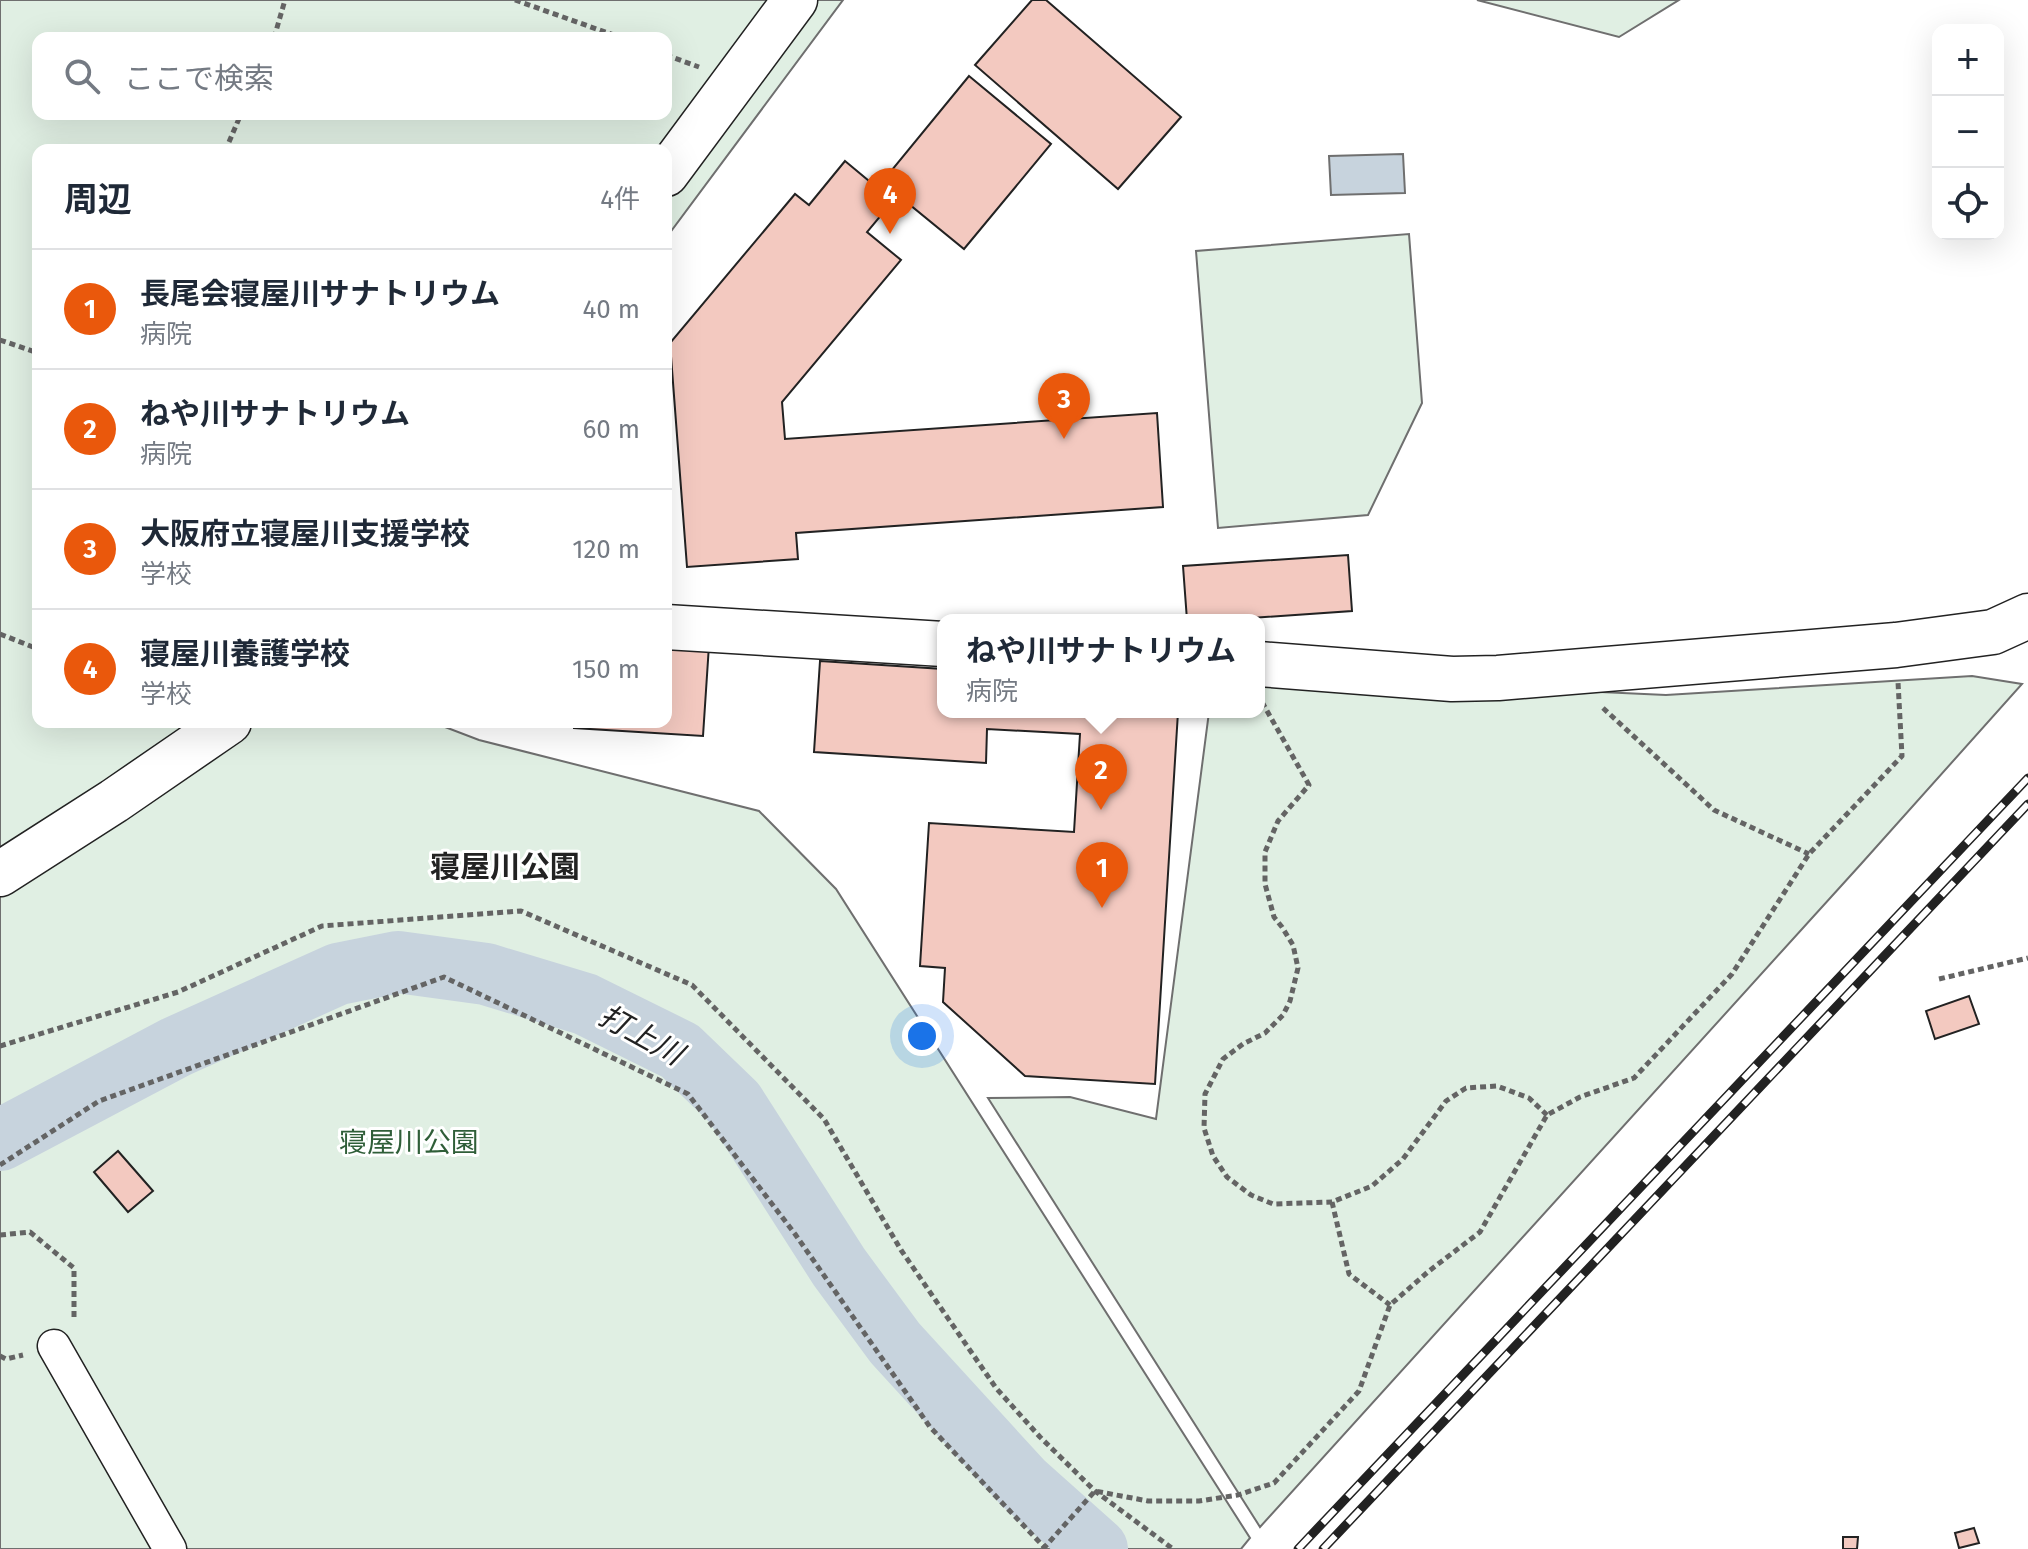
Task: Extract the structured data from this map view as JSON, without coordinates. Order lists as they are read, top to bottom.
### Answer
{
  "districts": ["寝屋川公園"],
  "water": ["打上川"],
  "parks": ["寝屋川公園"],
  "page": {
    "map_buttons": ["+", "−"],
    "search": "ここで検索",
    "heading": ["周辺", "4件"],
    "pins": [
      "4",
      "3",
      "2",
      "1"
    ],
    "list": [
      {
        "mark": "1",
        "name": "長尾会寝屋川サナトリウム",
        "note": "病院",
        "value": "40 m"
      },
      {
        "mark": "2",
        "name": "ねや川サナトリウム",
        "note": "病院",
        "value": "60 m"
      },
      {
        "mark": "3",
        "name": "大阪府立寝屋川支援学校",
        "note": "学校",
        "value": "120 m"
      },
      {
        "mark": "4",
        "name": "寝屋川養護学校",
        "note": "学校",
        "value": "150 m"
      }
    ],
    "popup": ["ねや川サナトリウム", "病院"]
  }
}
